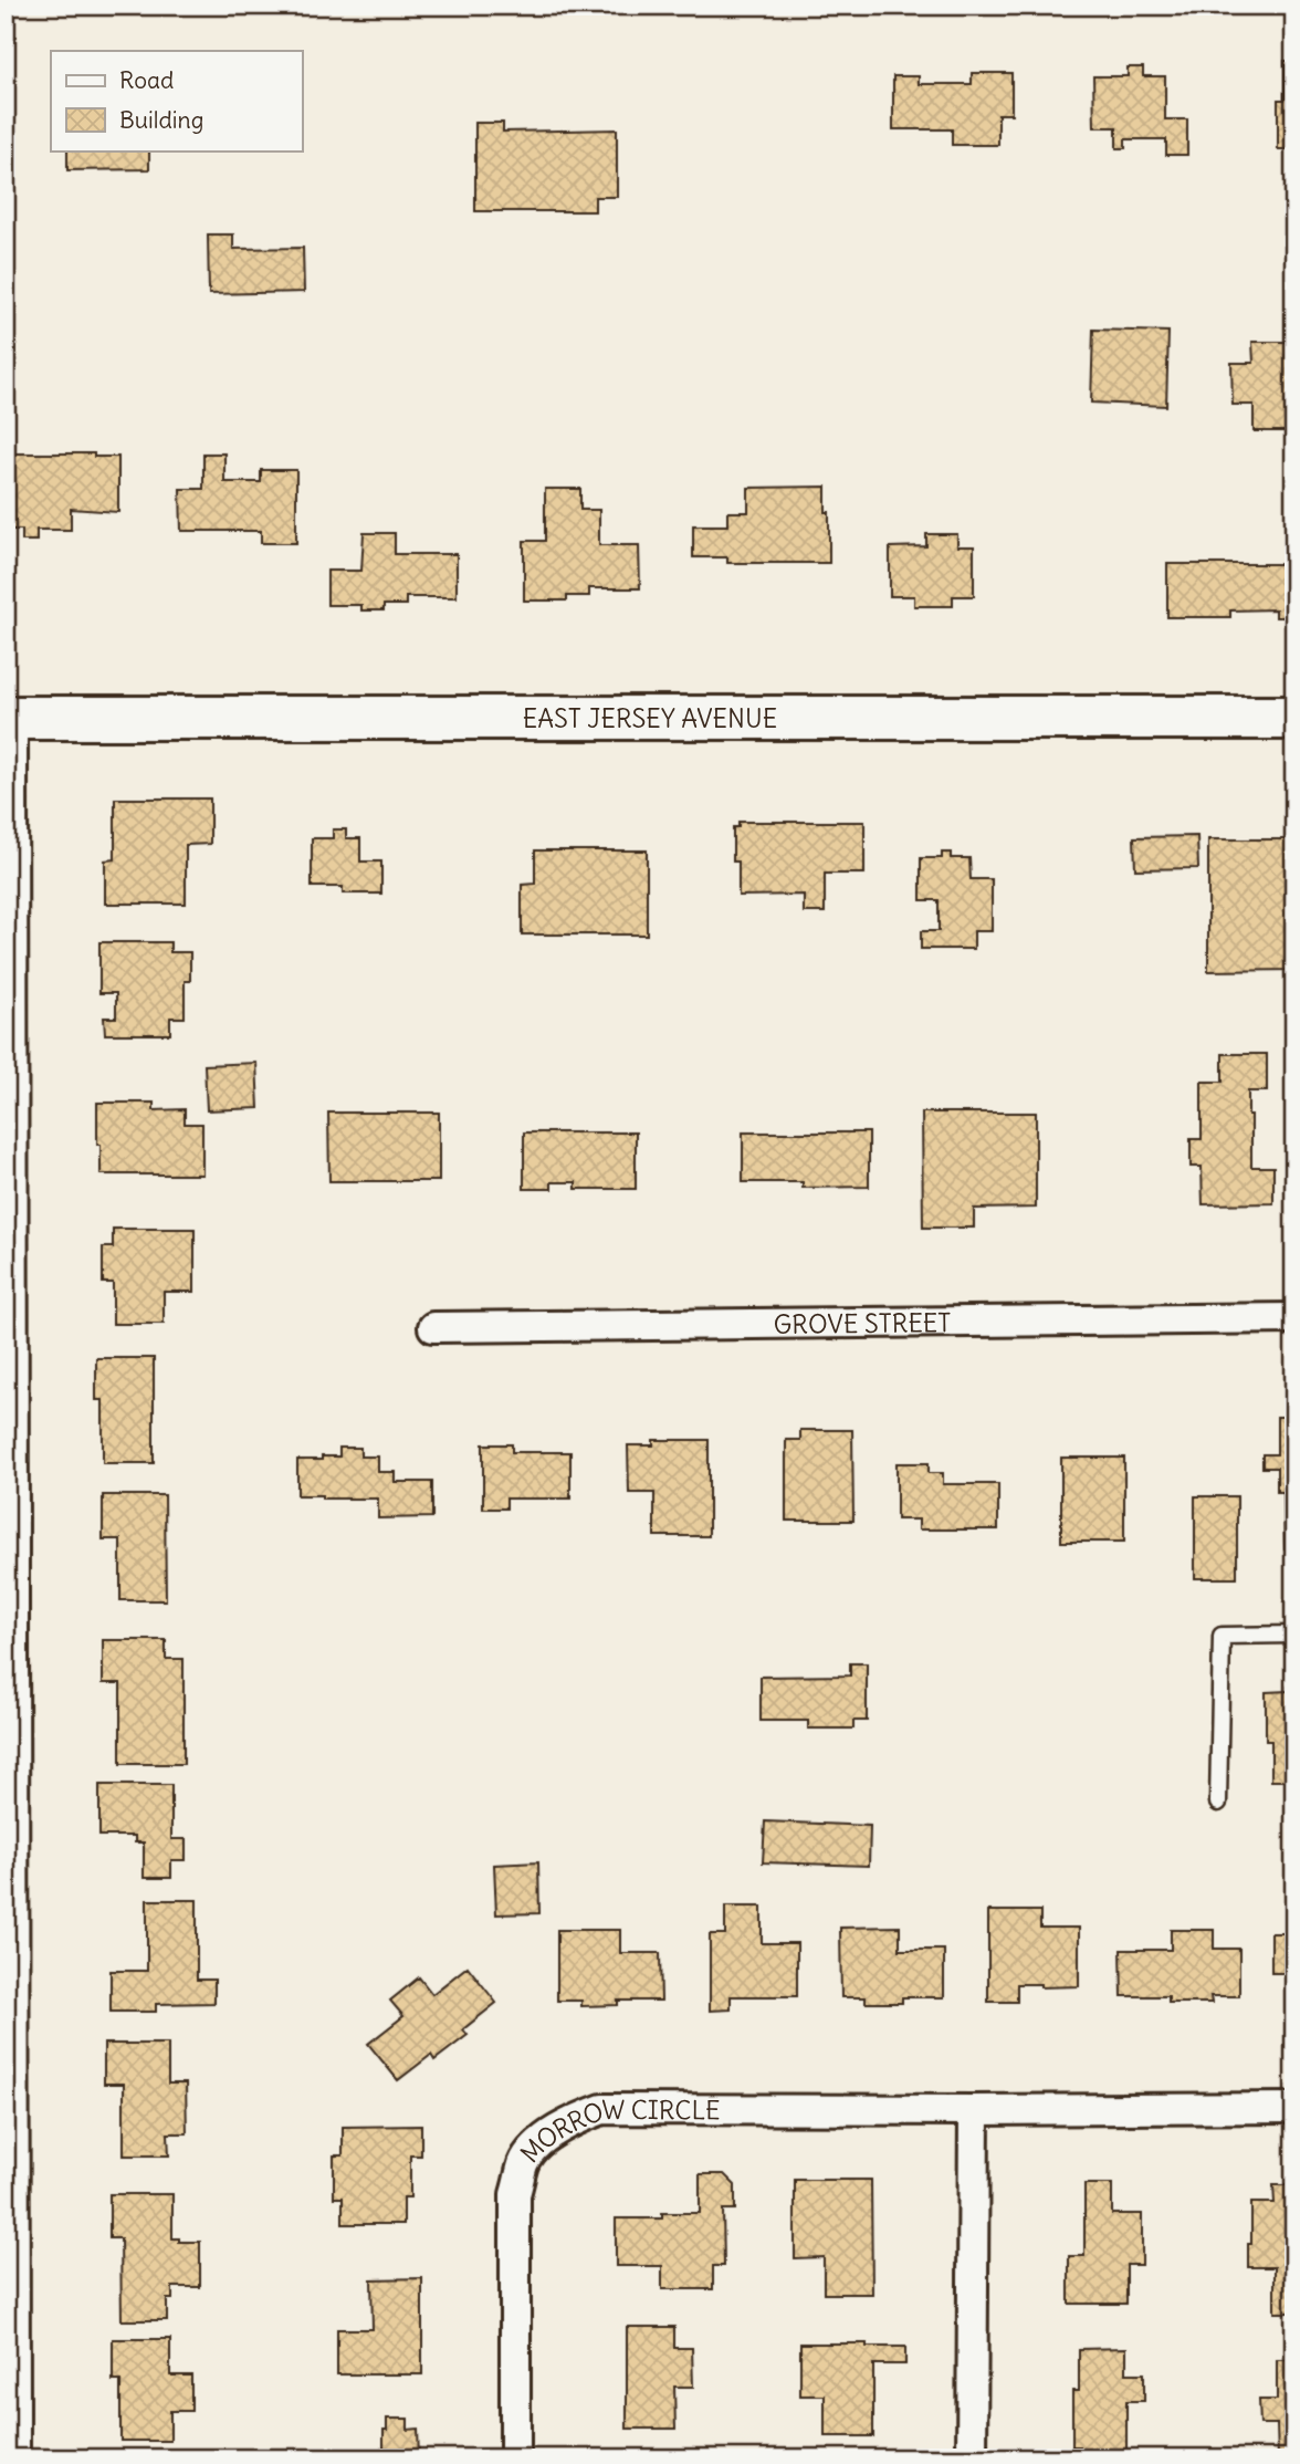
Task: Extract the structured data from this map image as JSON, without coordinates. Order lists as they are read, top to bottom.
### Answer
{
  "streets": {
    "street": ["EAST JERSEY AVENUE", "GROVE STREET", "MORROW CIRCLE"]
  },
  "legend": ["Road", "Building"]
}
